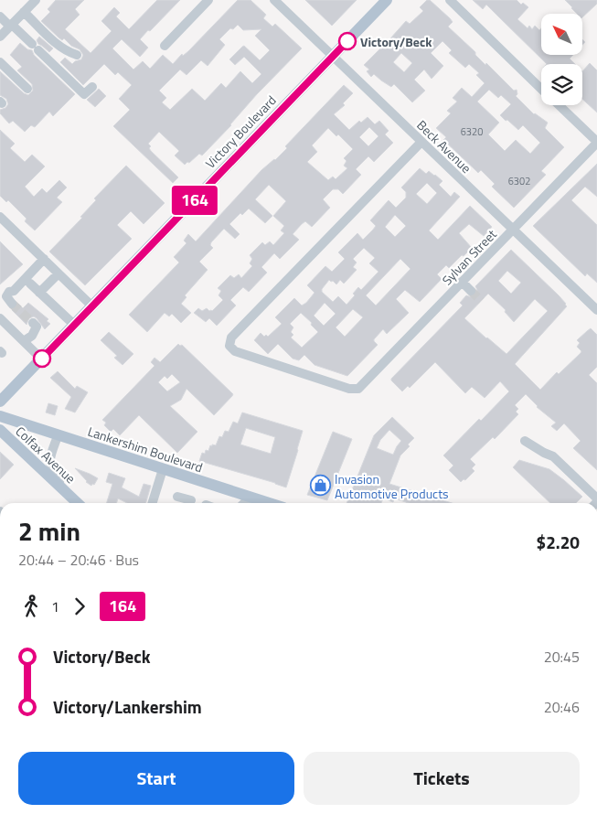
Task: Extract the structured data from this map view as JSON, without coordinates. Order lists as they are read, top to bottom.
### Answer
{
  "streets": {
    "main road": ["Victory Boulevard", "Lankershim Boulevard", "Colfax Avenue"],
    "street": ["Beck Avenue", "Sylvan Street"]
  },
  "crossings": [
    ["Victory Boulevard", "Beck Avenue"],
    ["Beck Avenue", "Sylvan Street"],
    ["Lankershim Boulevard", "Colfax Avenue"]
  ],
  "places": {
    "other": ["Victory/Beck"],
    "shop": ["Invasion Automotive Products"]
  },
  "lines": ["bus line 164"],
  "house_numbers": ["6320", "6302"],
  "north": "top left",
  "page": {
    "on_map": "164",
    "heading": ["2 min", "20:44 – 20:46 · Bus", "$2.20"],
    "legs": ["1", "164"],
    "list": [
      {
        "name": "Victory/Beck",
        "value": "20:45"
      },
      {
        "name": "Victory/Lankershim",
        "value": "20:46"
      }
    ],
    "buttons": ["Start", "Tickets"]
  }
}
